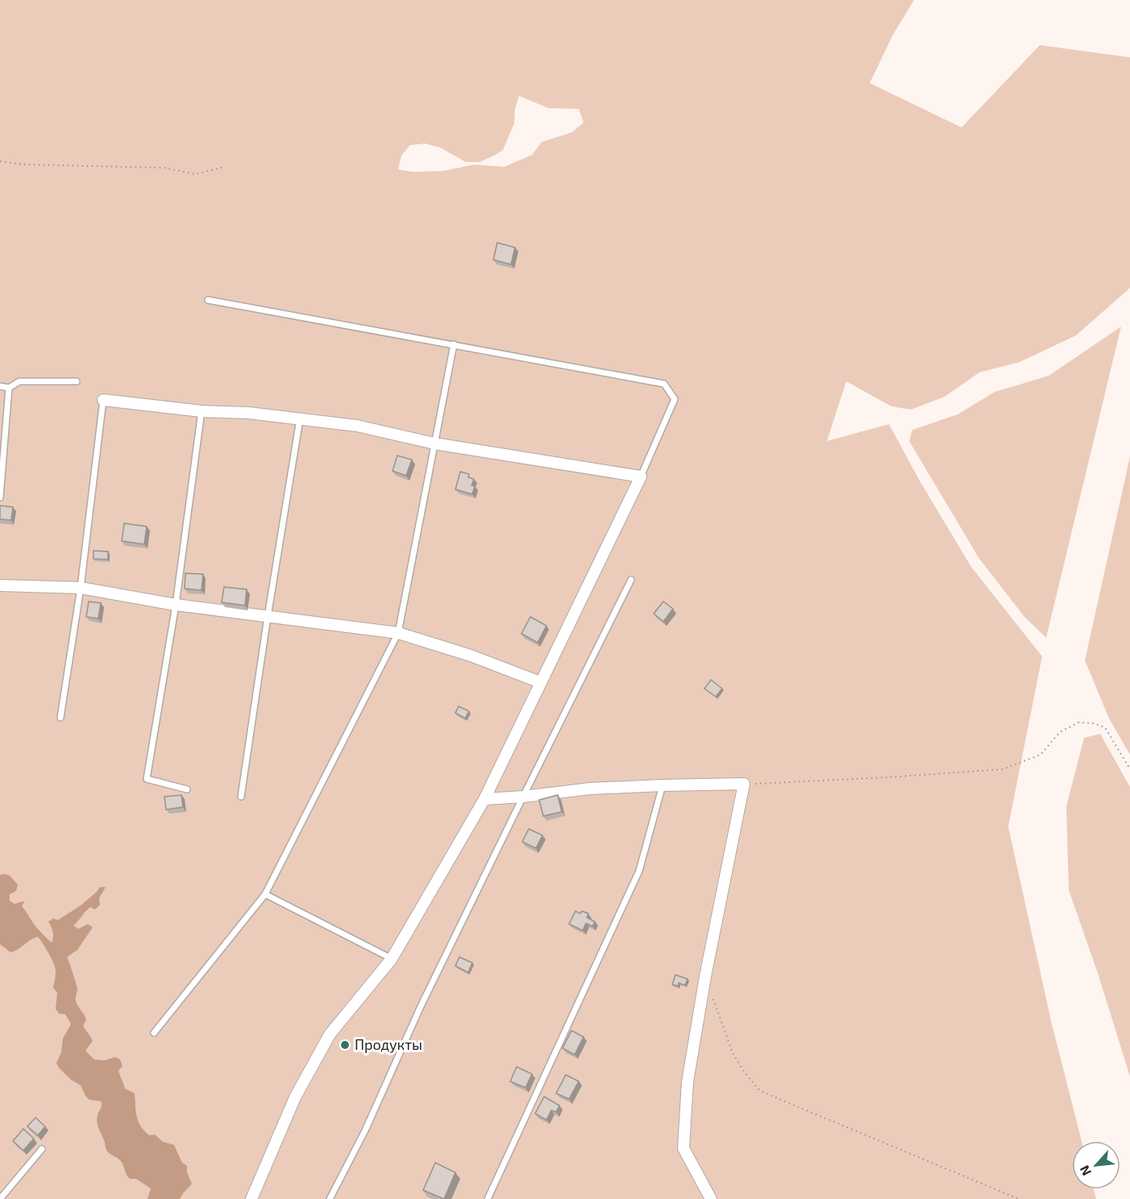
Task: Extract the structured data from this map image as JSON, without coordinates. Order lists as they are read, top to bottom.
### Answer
{
  "places": ["Продукты"],
  "north": "bottom left"
}
